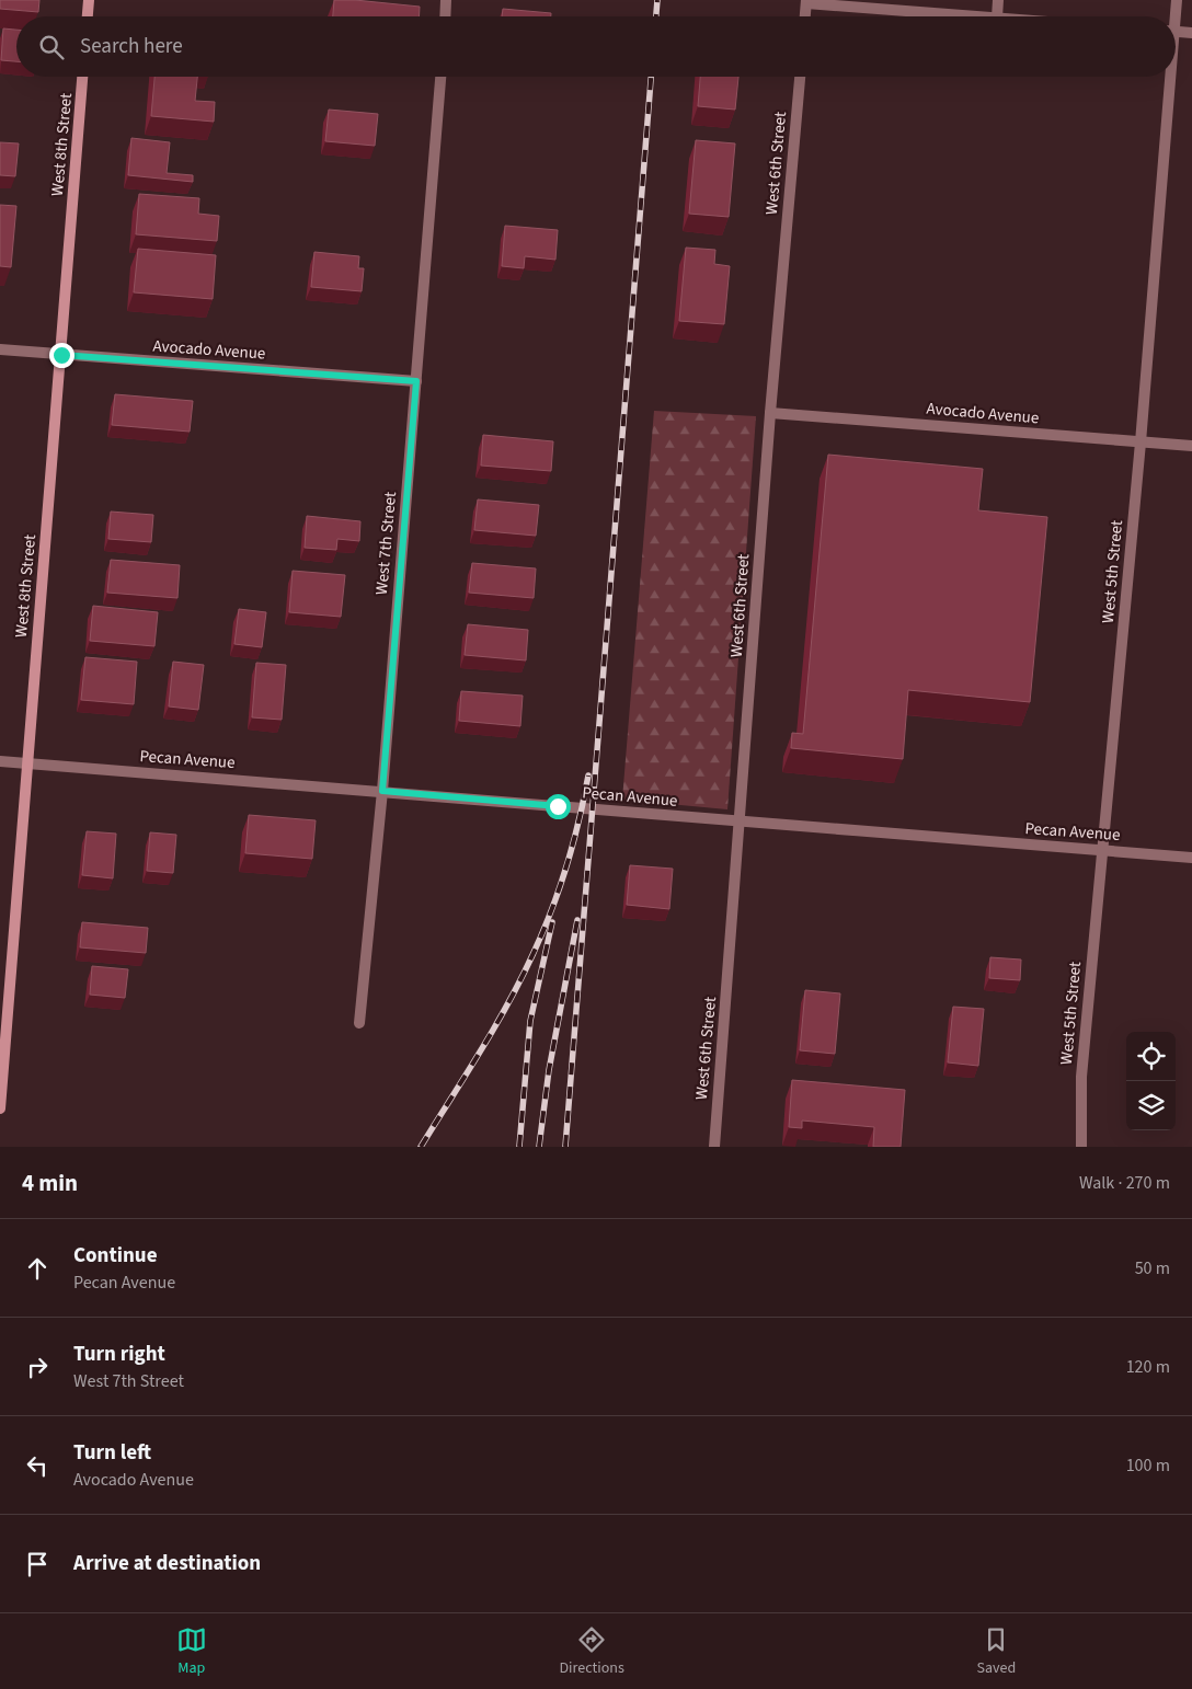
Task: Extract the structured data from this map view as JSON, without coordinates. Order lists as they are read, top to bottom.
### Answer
{
  "streets": {
    "street": [
      "West 8th Street",
      "West 6th Street",
      "Avocado Avenue",
      "West 7th Street",
      "West 5th Street",
      "Pecan Avenue"
    ]
  },
  "crossings": [
    ["West 8th Street", "Avocado Avenue"],
    ["West 8th Street", "Pecan Avenue"],
    ["West 6th Street", "Avocado Avenue"],
    ["West 6th Street", "Pecan Avenue"],
    ["Avocado Avenue", "West 7th Street"],
    ["Avocado Avenue", "West 5th Street"],
    ["West 7th Street", "Pecan Avenue"],
    ["West 5th Street", "Pecan Avenue"]
  ],
  "page": {
    "search": "Search here",
    "heading": ["4 min", "Walk · 270 m"],
    "list": [
      ["Continue", "Pecan Avenue", "50 m"],
      ["Turn right", "West 7th Street", "120 m"],
      ["Turn left", "Avocado Avenue", "100 m"],
      "Arrive at destination"
    ],
    "nav": ["Map", "Directions", "Saved"]
  }
}
